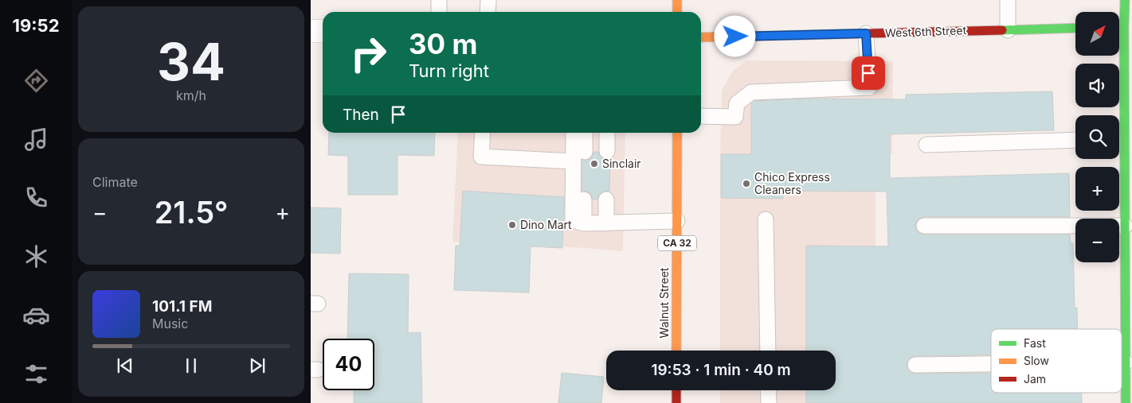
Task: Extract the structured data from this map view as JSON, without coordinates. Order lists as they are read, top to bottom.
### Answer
{
  "streets": {
    "street": ["West 6th Street", "CA 32", "Walnut Street"]
  },
  "places": ["Sinclair", "Chico Express Cleaners", "Dino Mart"],
  "legend": ["Fast", "Slow", "Jam"],
  "north": "top right",
  "page": {
    "tabs": "19:52",
    "tile": [
      ["34", "km/h"],
      "Climate"
    ],
    "map_buttons": ["+", "−"],
    "turn": ["30 m", "Turn right"],
    "then": "Then",
    "heat": ["−", "21.5°", "+"],
    "song": ["101.1 FM", "Music"],
    "limit": "40",
    "trip": "19:53 · 1 min · 40 m"
  }
}
